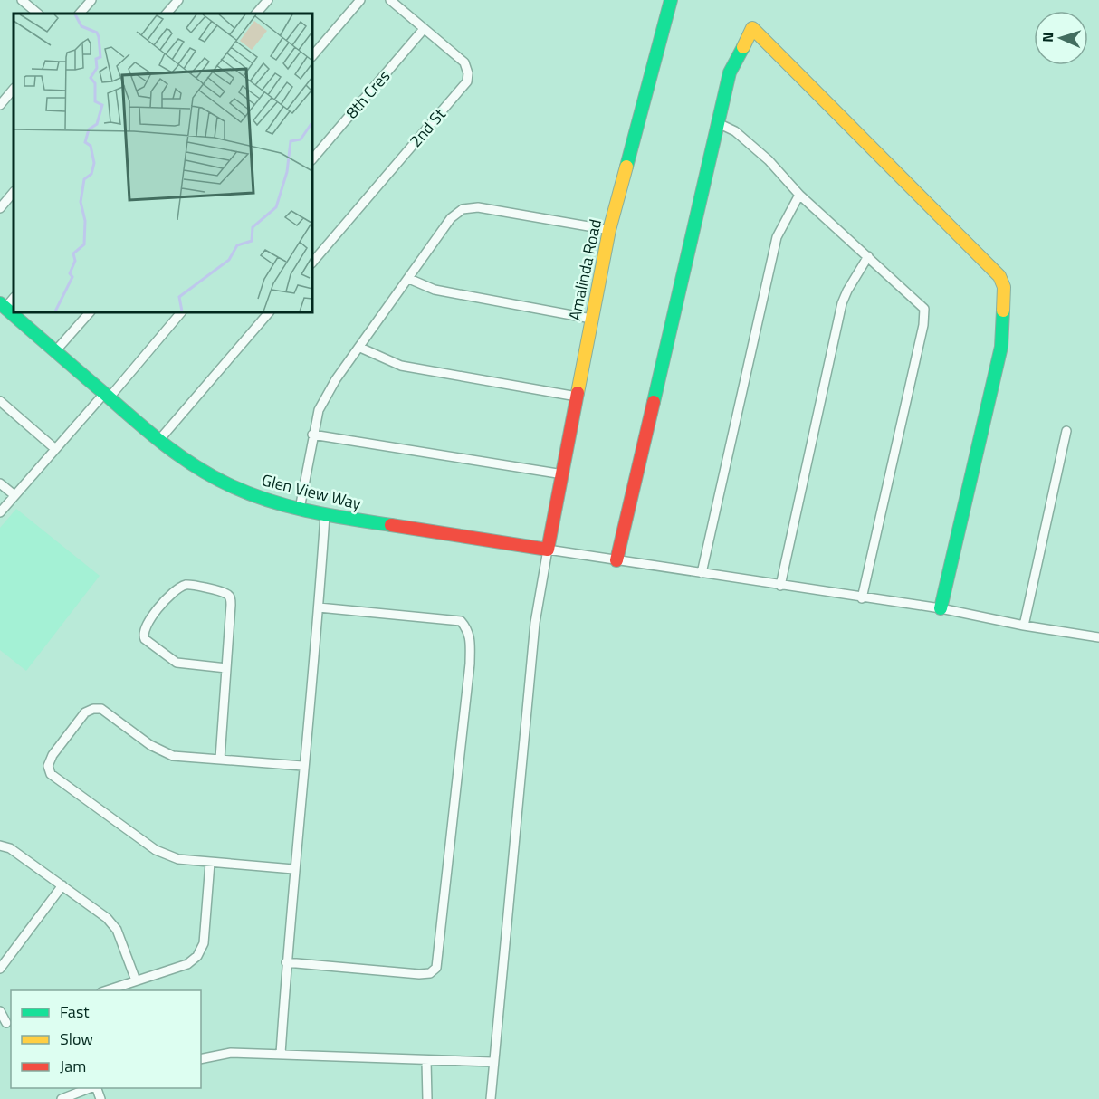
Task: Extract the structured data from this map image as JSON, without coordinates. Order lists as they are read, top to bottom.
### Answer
{
  "streets": {
    "street": [
      "8th Cres",
      "2nd St",
      "Amalinda Road",
      "Glen View Way"
    ]
  },
  "crossings": [
    ["8th Cres", "2nd St"],
    ["Amalinda Road", "Glen View Way"]
  ],
  "legend": ["Fast", "Slow", "Jam"],
  "north": "left"
}
